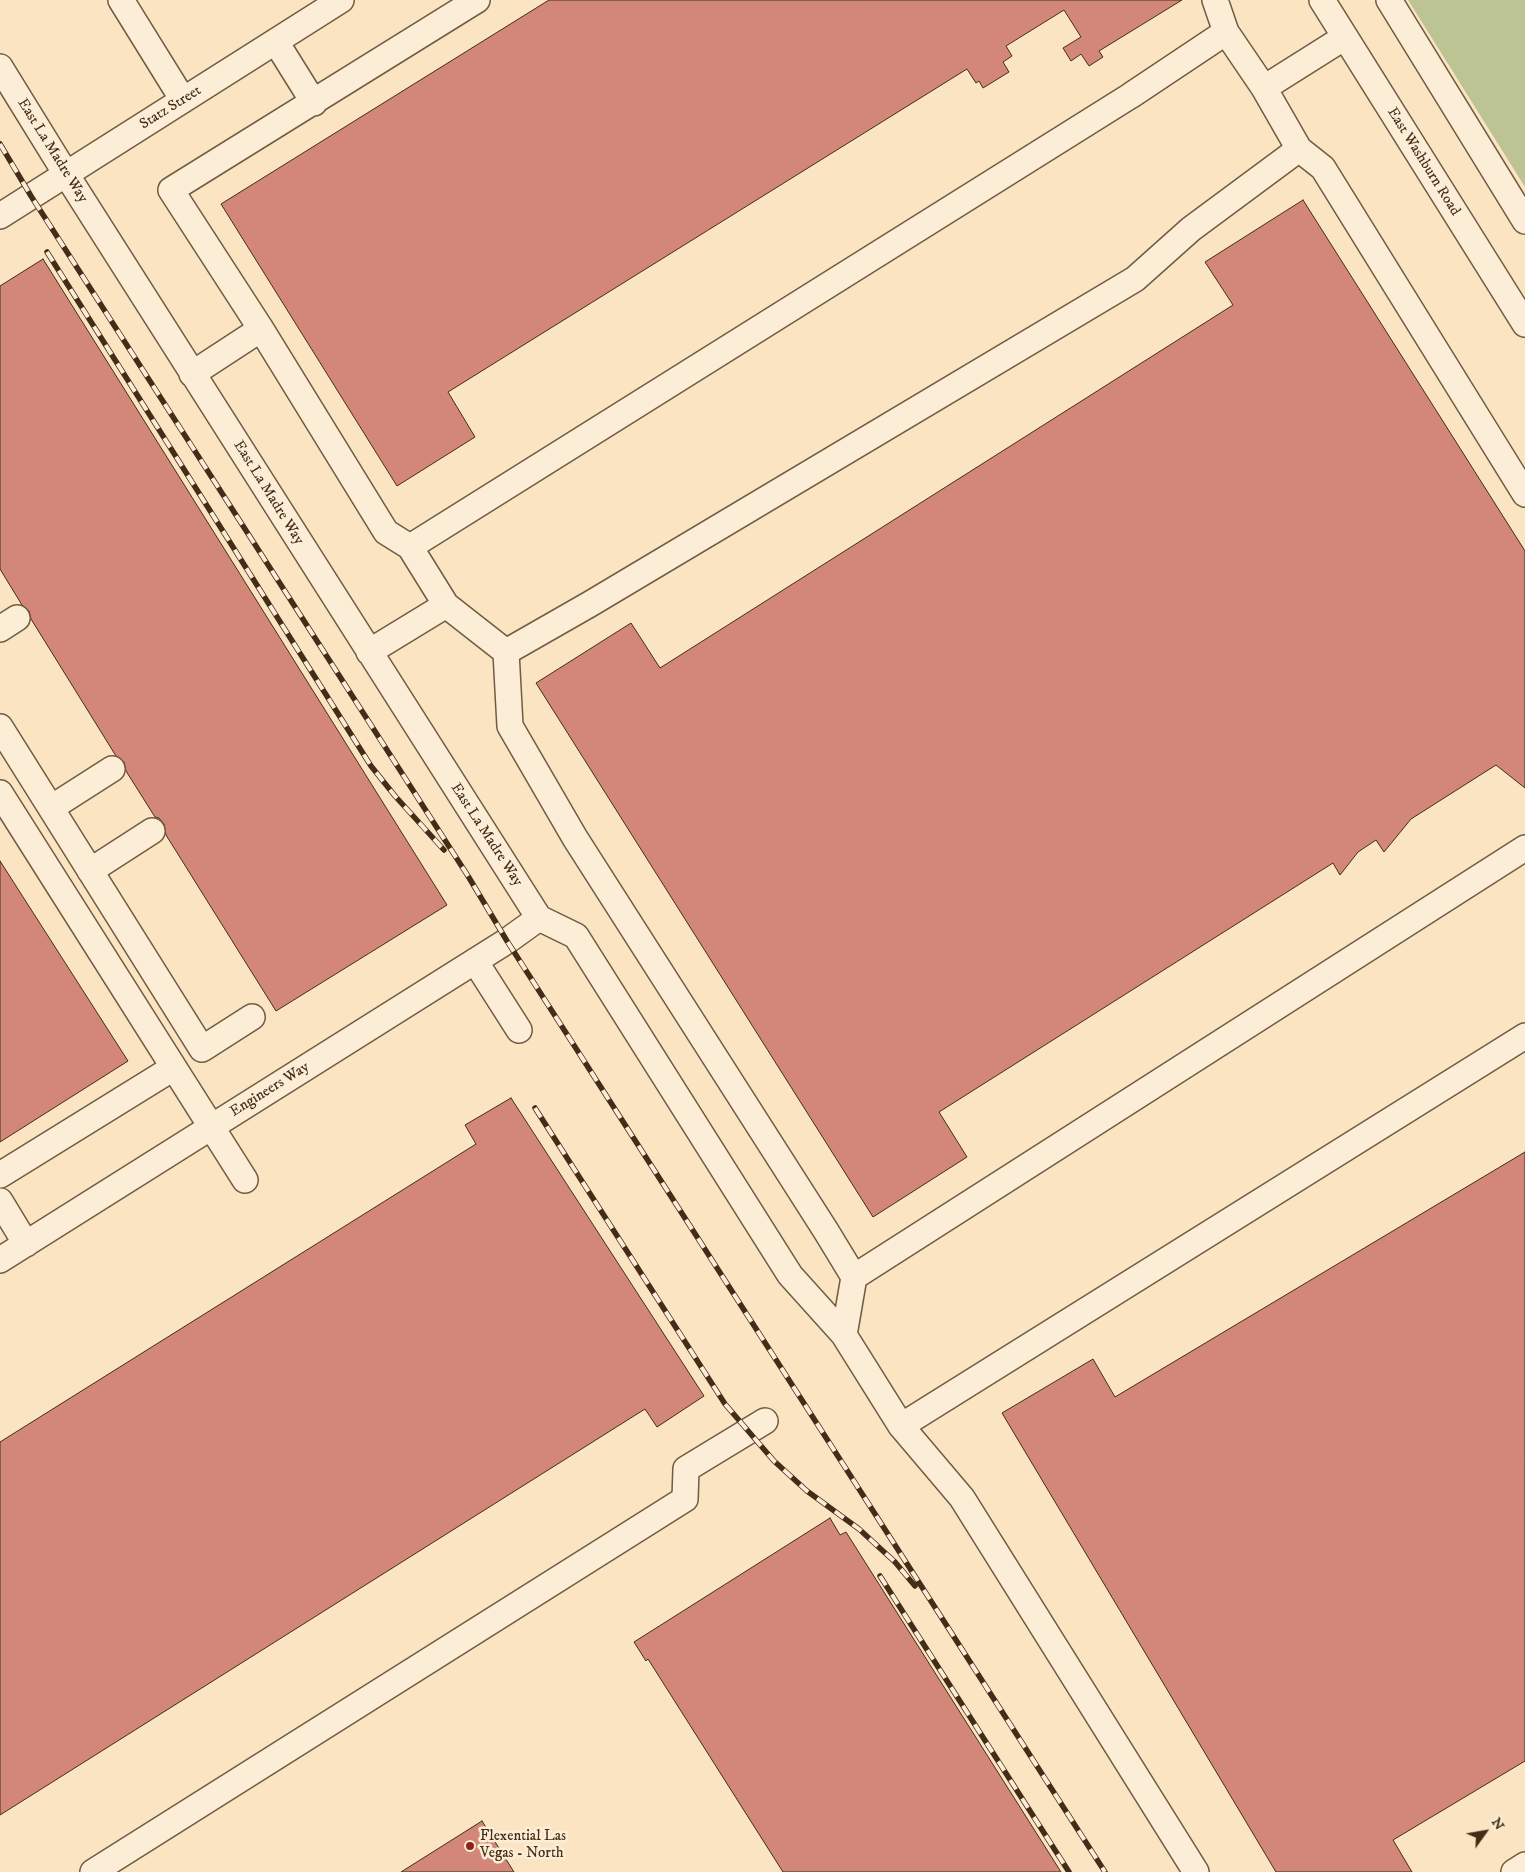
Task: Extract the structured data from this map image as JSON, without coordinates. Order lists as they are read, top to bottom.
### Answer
{
  "streets": {
    "street": [
      "Statz Street",
      "East La Madre Way",
      "East Washburn Road",
      "Engineers Way"
    ]
  },
  "crossings": [
    ["Statz Street", "East La Madre Way"],
    ["East La Madre Way", "Engineers Way"]
  ],
  "places": ["Flexential Las Vegas - North"],
  "north": "top right"
}
